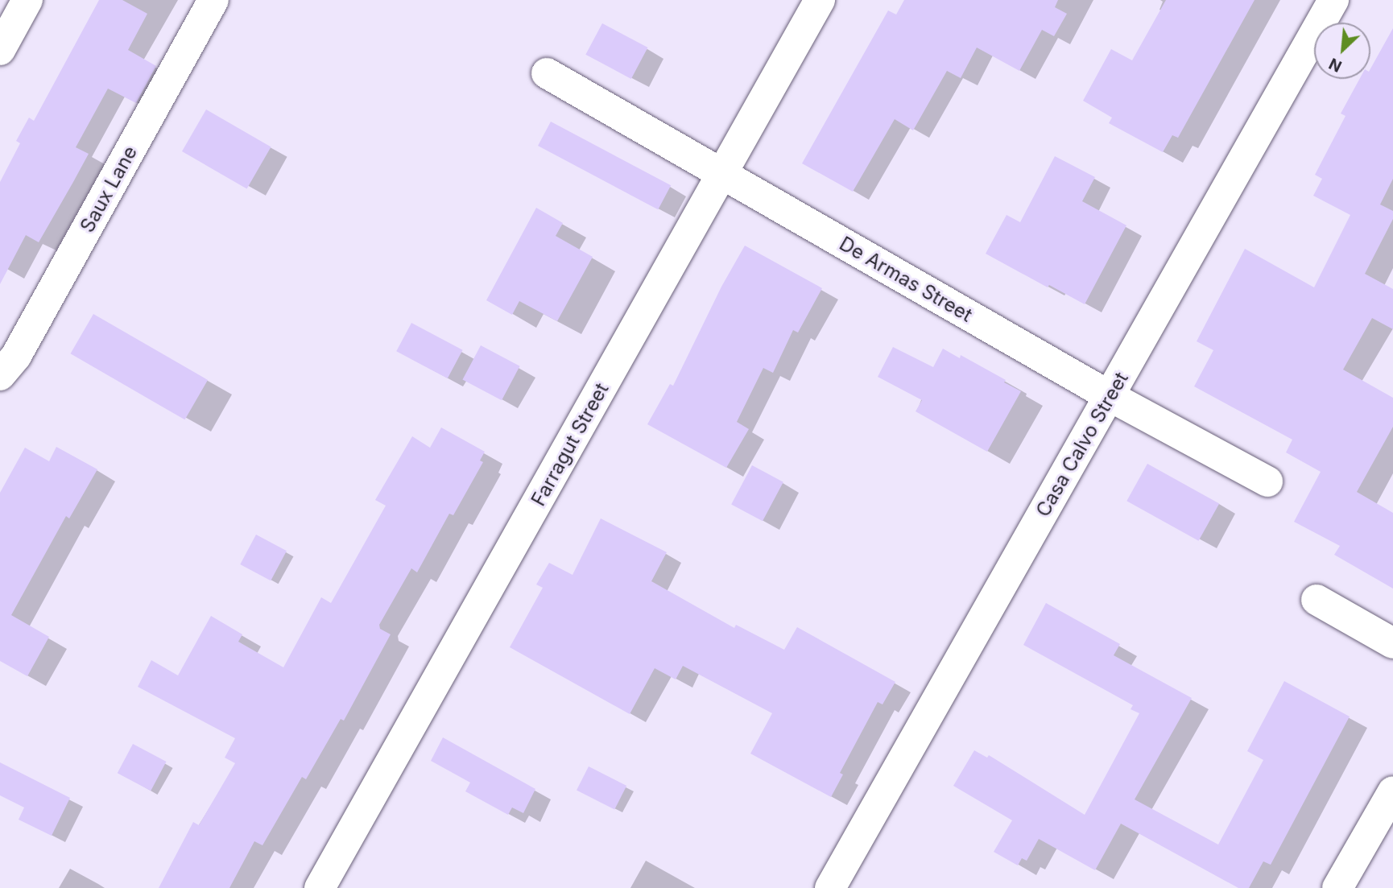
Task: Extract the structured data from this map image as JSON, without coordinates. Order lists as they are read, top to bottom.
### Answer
{
  "streets": {
    "street": [
      "Saux Lane",
      "De Armas Street",
      "Farragut Street",
      "Casa Calvo Street"
    ]
  },
  "crossings": [
    ["De Armas Street", "Farragut Street"],
    ["De Armas Street", "Casa Calvo Street"]
  ],
  "north": "bottom left"
}
